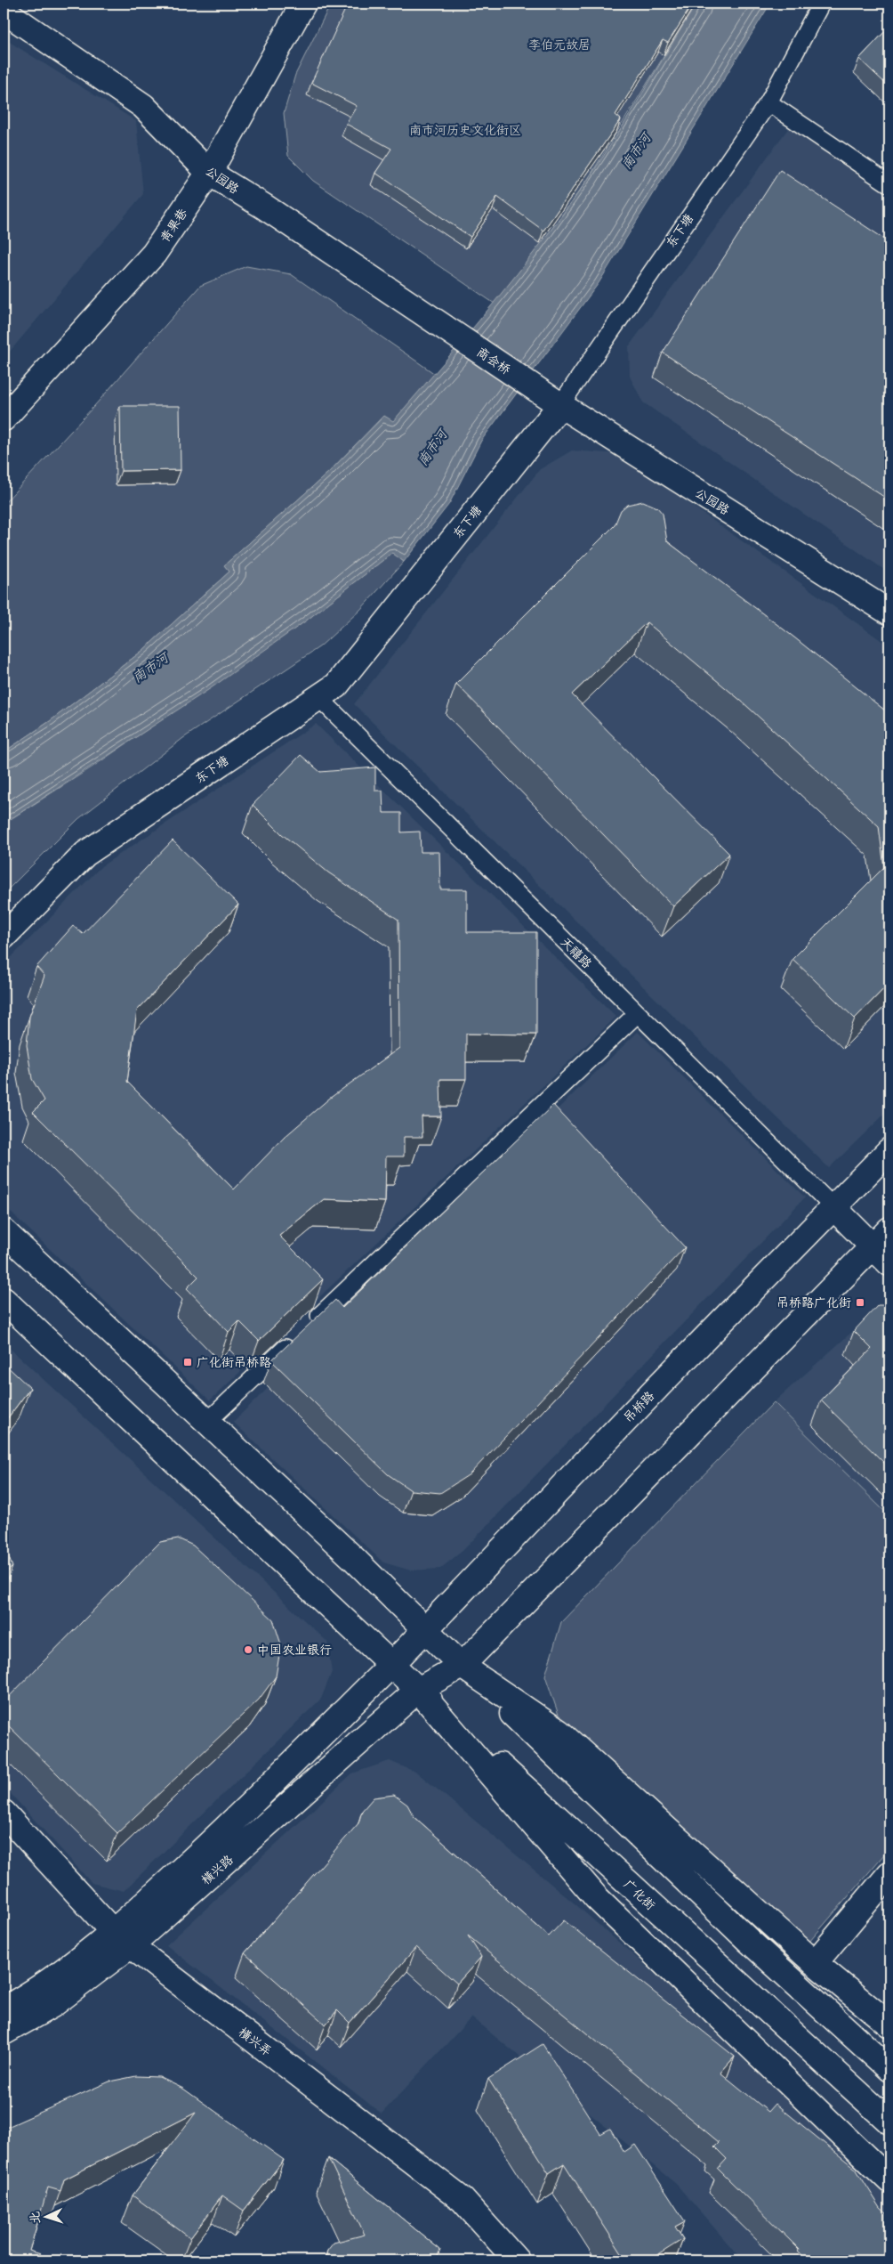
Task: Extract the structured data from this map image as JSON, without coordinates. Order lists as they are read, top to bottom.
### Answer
{
  "streets": {
    "main road": [
      "公园路",
      "青果巷",
      "东下塘",
      "商会桥",
      "吊桥路",
      "横兴路",
      "广化街",
      "横兴弄"
    ],
    "lane": ["天禧路"]
  },
  "crossings": [
    ["公园路", "青果巷"],
    ["公园路", "东下塘"],
    ["公园路", "商会桥"],
    ["东下塘", "天禧路"],
    ["天禧路", "吊桥路"],
    ["吊桥路", "横兴路"],
    ["吊桥路", "广化街"],
    ["横兴路", "广化街"],
    ["横兴路", "横兴弄"]
  ],
  "water": ["南市河"],
  "parks": ["李伯元故居", "南市河历史文化街区"],
  "places": {
    "transit": ["吊桥路广化街", "广化街吊桥路"],
    "other": ["中国农业银行"]
  },
  "north": "left"
}
